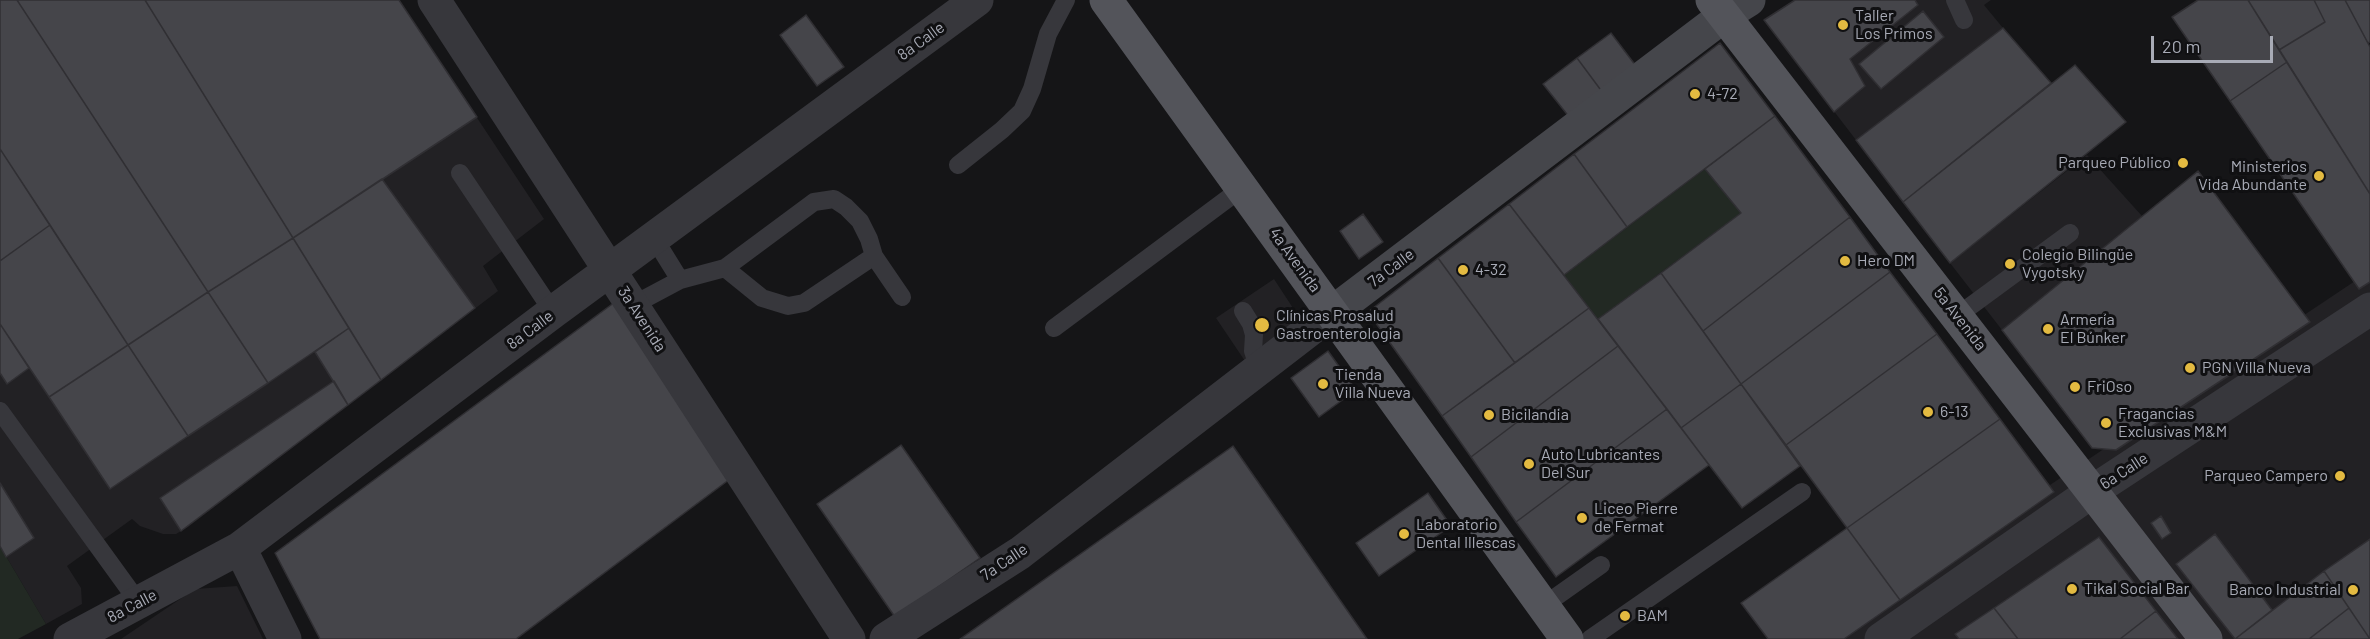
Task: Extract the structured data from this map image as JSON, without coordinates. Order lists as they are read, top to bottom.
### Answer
{
  "streets": {
    "main road": ["4a Avenida", "7a Calle", "5a Avenida"],
    "street": ["8a Calle", "3a Avenida", "6a Calle"]
  },
  "crossings": [
    ["8a Calle", "3a Avenida"],
    ["4a Avenida", "7a Calle"],
    ["7a Calle", "5a Avenida"],
    ["5a Avenida", "6a Calle"]
  ],
  "places": [
    "Taller Los Primos",
    "4-72",
    "Parqueo Público",
    "Ministerios Vida Abundante",
    "Hero DM",
    "Colegio Bilingüe Vygotsky",
    "4-32",
    "Clínicas Prosalud Gastroenterologia",
    "Armería El Búnker",
    "PGN Villa Nueva",
    "Tienda Villa Nueva",
    "FriOso",
    "6-13",
    "Bicilandia",
    "Fragancias Exclusivas M&M",
    "Auto Lubricantes Del Sur",
    "Parqueo Campero",
    "Liceo Pierre de Fermat",
    "Laboratorio Dental Illescas",
    "Tikal Social Bar",
    "Banco Industrial",
    "BAM"
  ],
  "scale_bar": "20 m"
}
